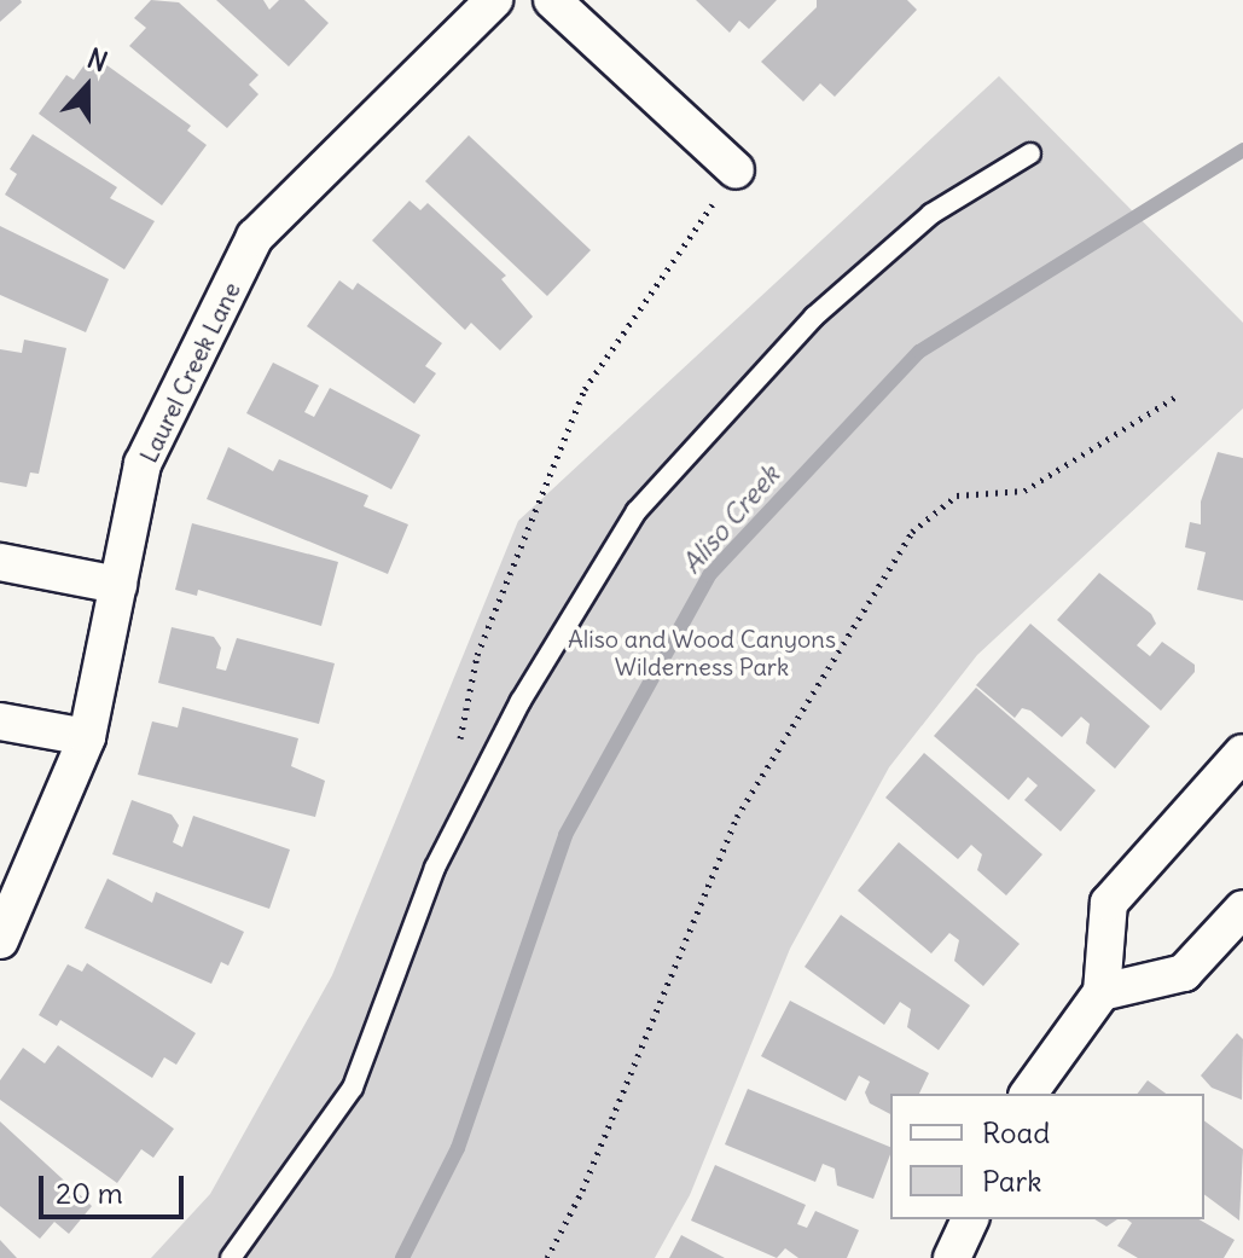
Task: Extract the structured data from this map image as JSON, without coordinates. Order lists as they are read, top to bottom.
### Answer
{
  "streets": {
    "street": ["Laurel Creek Lane"]
  },
  "water": ["Aliso Creek"],
  "parks": ["Aliso and Wood Canyons Wilderness Park"],
  "legend": ["Road", "Park"],
  "scale_bar": "20 m",
  "north": "top"
}
